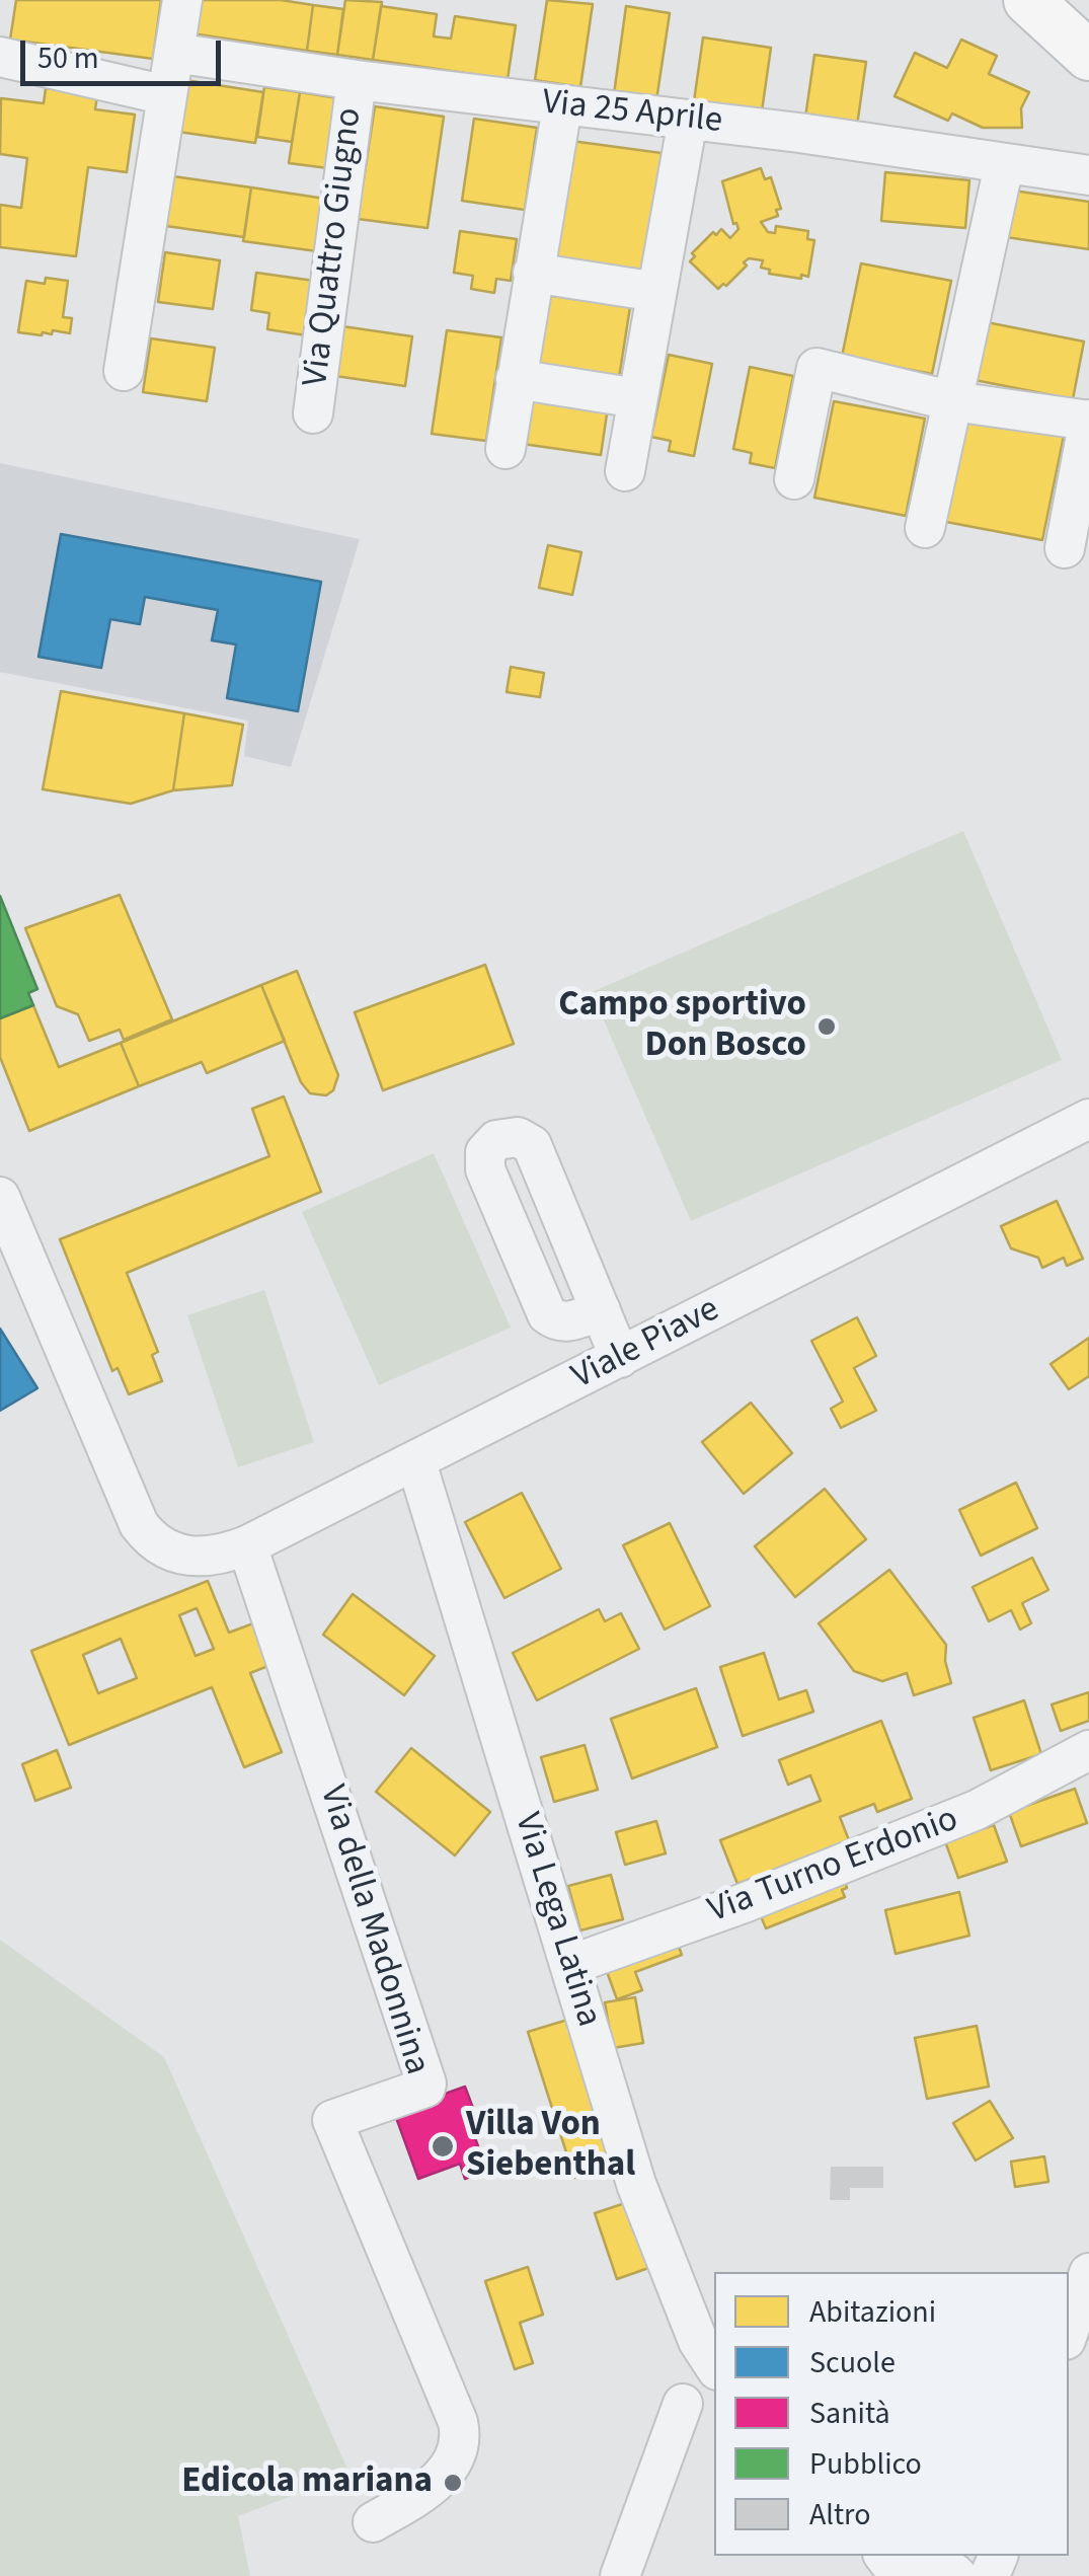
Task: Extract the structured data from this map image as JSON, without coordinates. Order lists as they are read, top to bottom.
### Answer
{
  "streets": {
    "street": [
      "Via 25 Aprile",
      "Via Quattro Giugno",
      "Viale Piave",
      "Via Turno Erdonio",
      "Via Lega Latina",
      "Via della Madonnina"
    ]
  },
  "crossings": [
    ["Via 25 Aprile", "Via Quattro Giugno"],
    ["Viale Piave", "Via Lega Latina"],
    ["Viale Piave", "Via della Madonnina"],
    ["Via Turno Erdonio", "Via Lega Latina"]
  ],
  "places": ["Campo sportivo Don Bosco", "Villa Von Siebenthal", "Edicola mariana"],
  "legend": [
    "Abitazioni",
    "Scuole",
    "Sanità",
    "Pubblico",
    "Altro"
  ],
  "scale_bar": "50 m"
}
